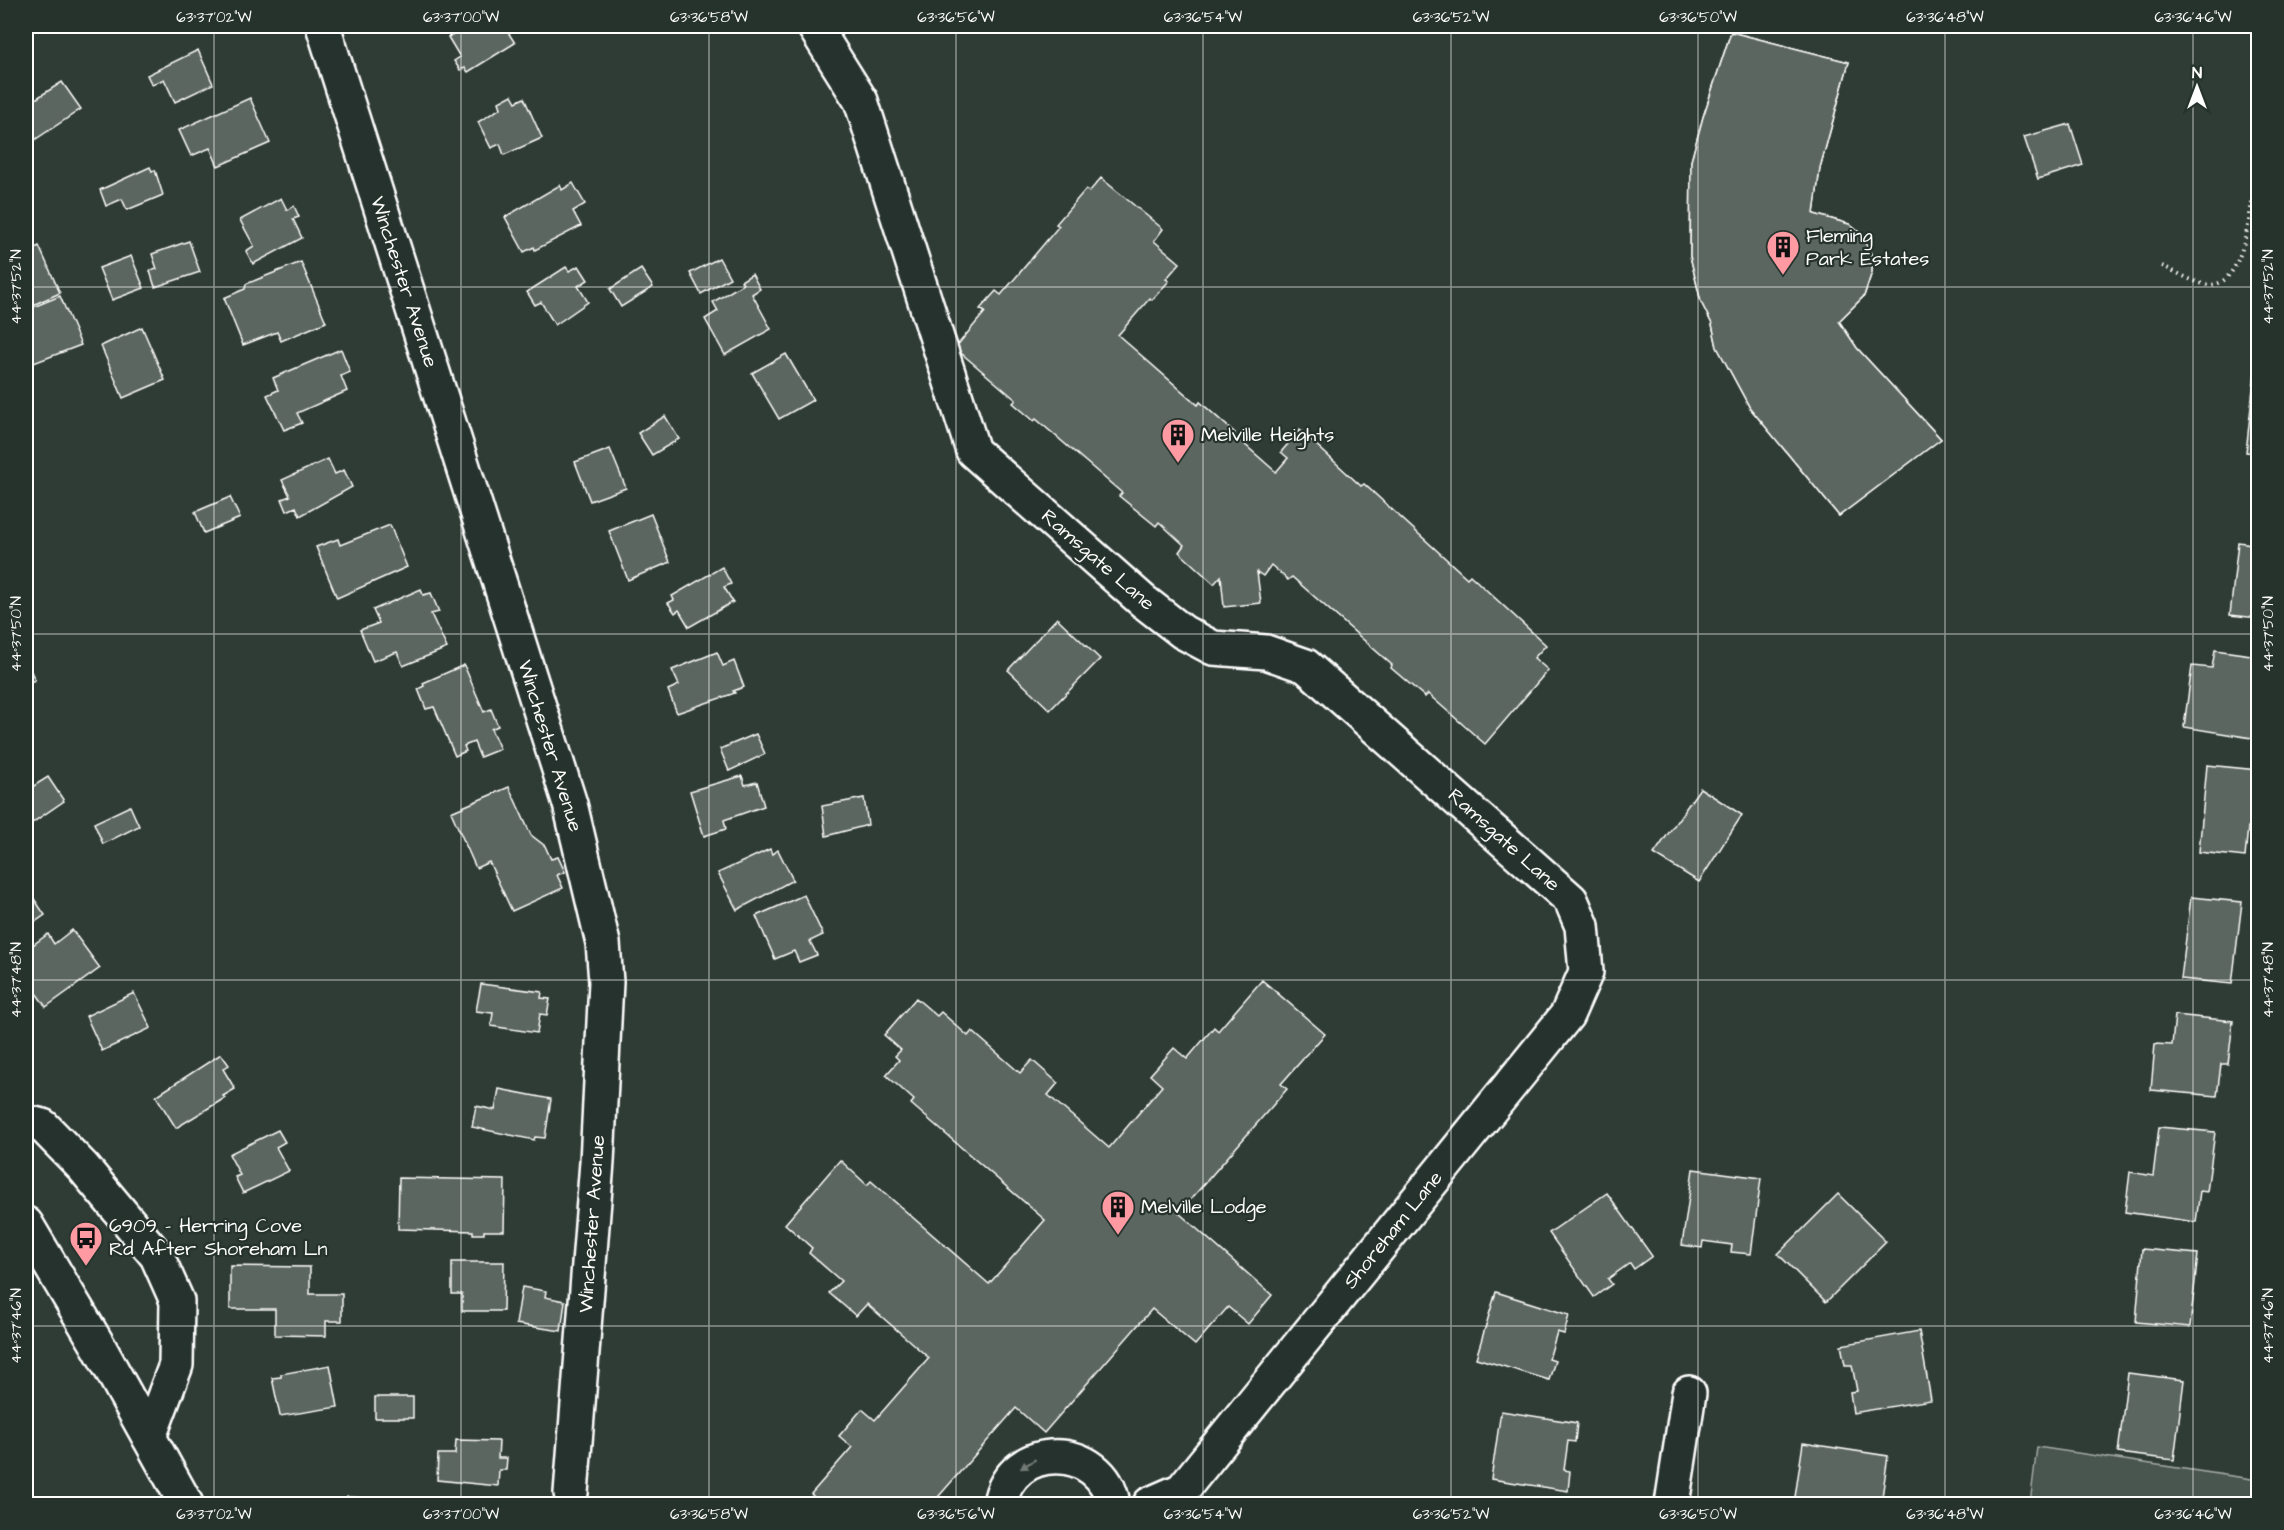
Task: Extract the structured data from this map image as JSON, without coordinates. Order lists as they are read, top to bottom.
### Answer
{
  "streets": {
    "street": ["Winchester Avenue", "Ramsgate Lane", "Shoreham Lane"]
  },
  "crossings": [
    ["Ramsgate Lane", "Shoreham Lane"]
  ],
  "places": {
    "building": ["Fleming Park Estates", "Melville Heights", "Melville Lodge"],
    "bus stop": ["6909 - Herring Cove Rd After Shoreham Ln"]
  },
  "north": "top",
  "coordinates": [
    "63°37'02\"W",
    "63°37'00\"W",
    "63°36'58\"W",
    "63°36'56\"W",
    "63°36'54\"W",
    "63°36'52\"W",
    "63°36'50\"W",
    "63°36'48\"W",
    "63°36'46\"W",
    "44°37'52\"N",
    "44°37'50\"N",
    "44°37'48\"N",
    "44°37'46\"N"
  ]
}
